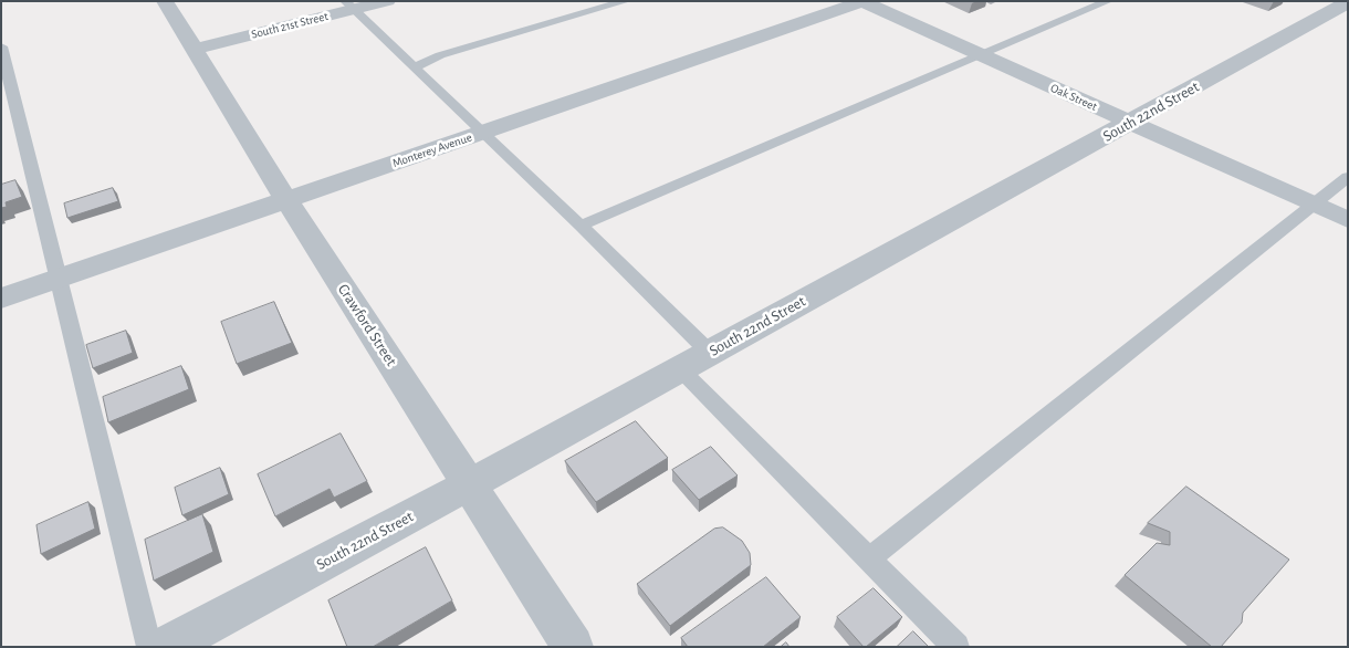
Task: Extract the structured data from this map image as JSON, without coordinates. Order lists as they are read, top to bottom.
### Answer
{
  "streets": {
    "street": [
      "South 21st Street",
      "Oak Street",
      "South 22nd Street",
      "Monterey Avenue",
      "Crawford Street"
    ]
  },
  "crossings": [
    ["South 21st Street", "Crawford Street"],
    ["Oak Street", "South 22nd Street"],
    ["Oak Street", "Monterey Avenue"],
    ["South 22nd Street", "Crawford Street"],
    ["Monterey Avenue", "Crawford Street"]
  ]
}
